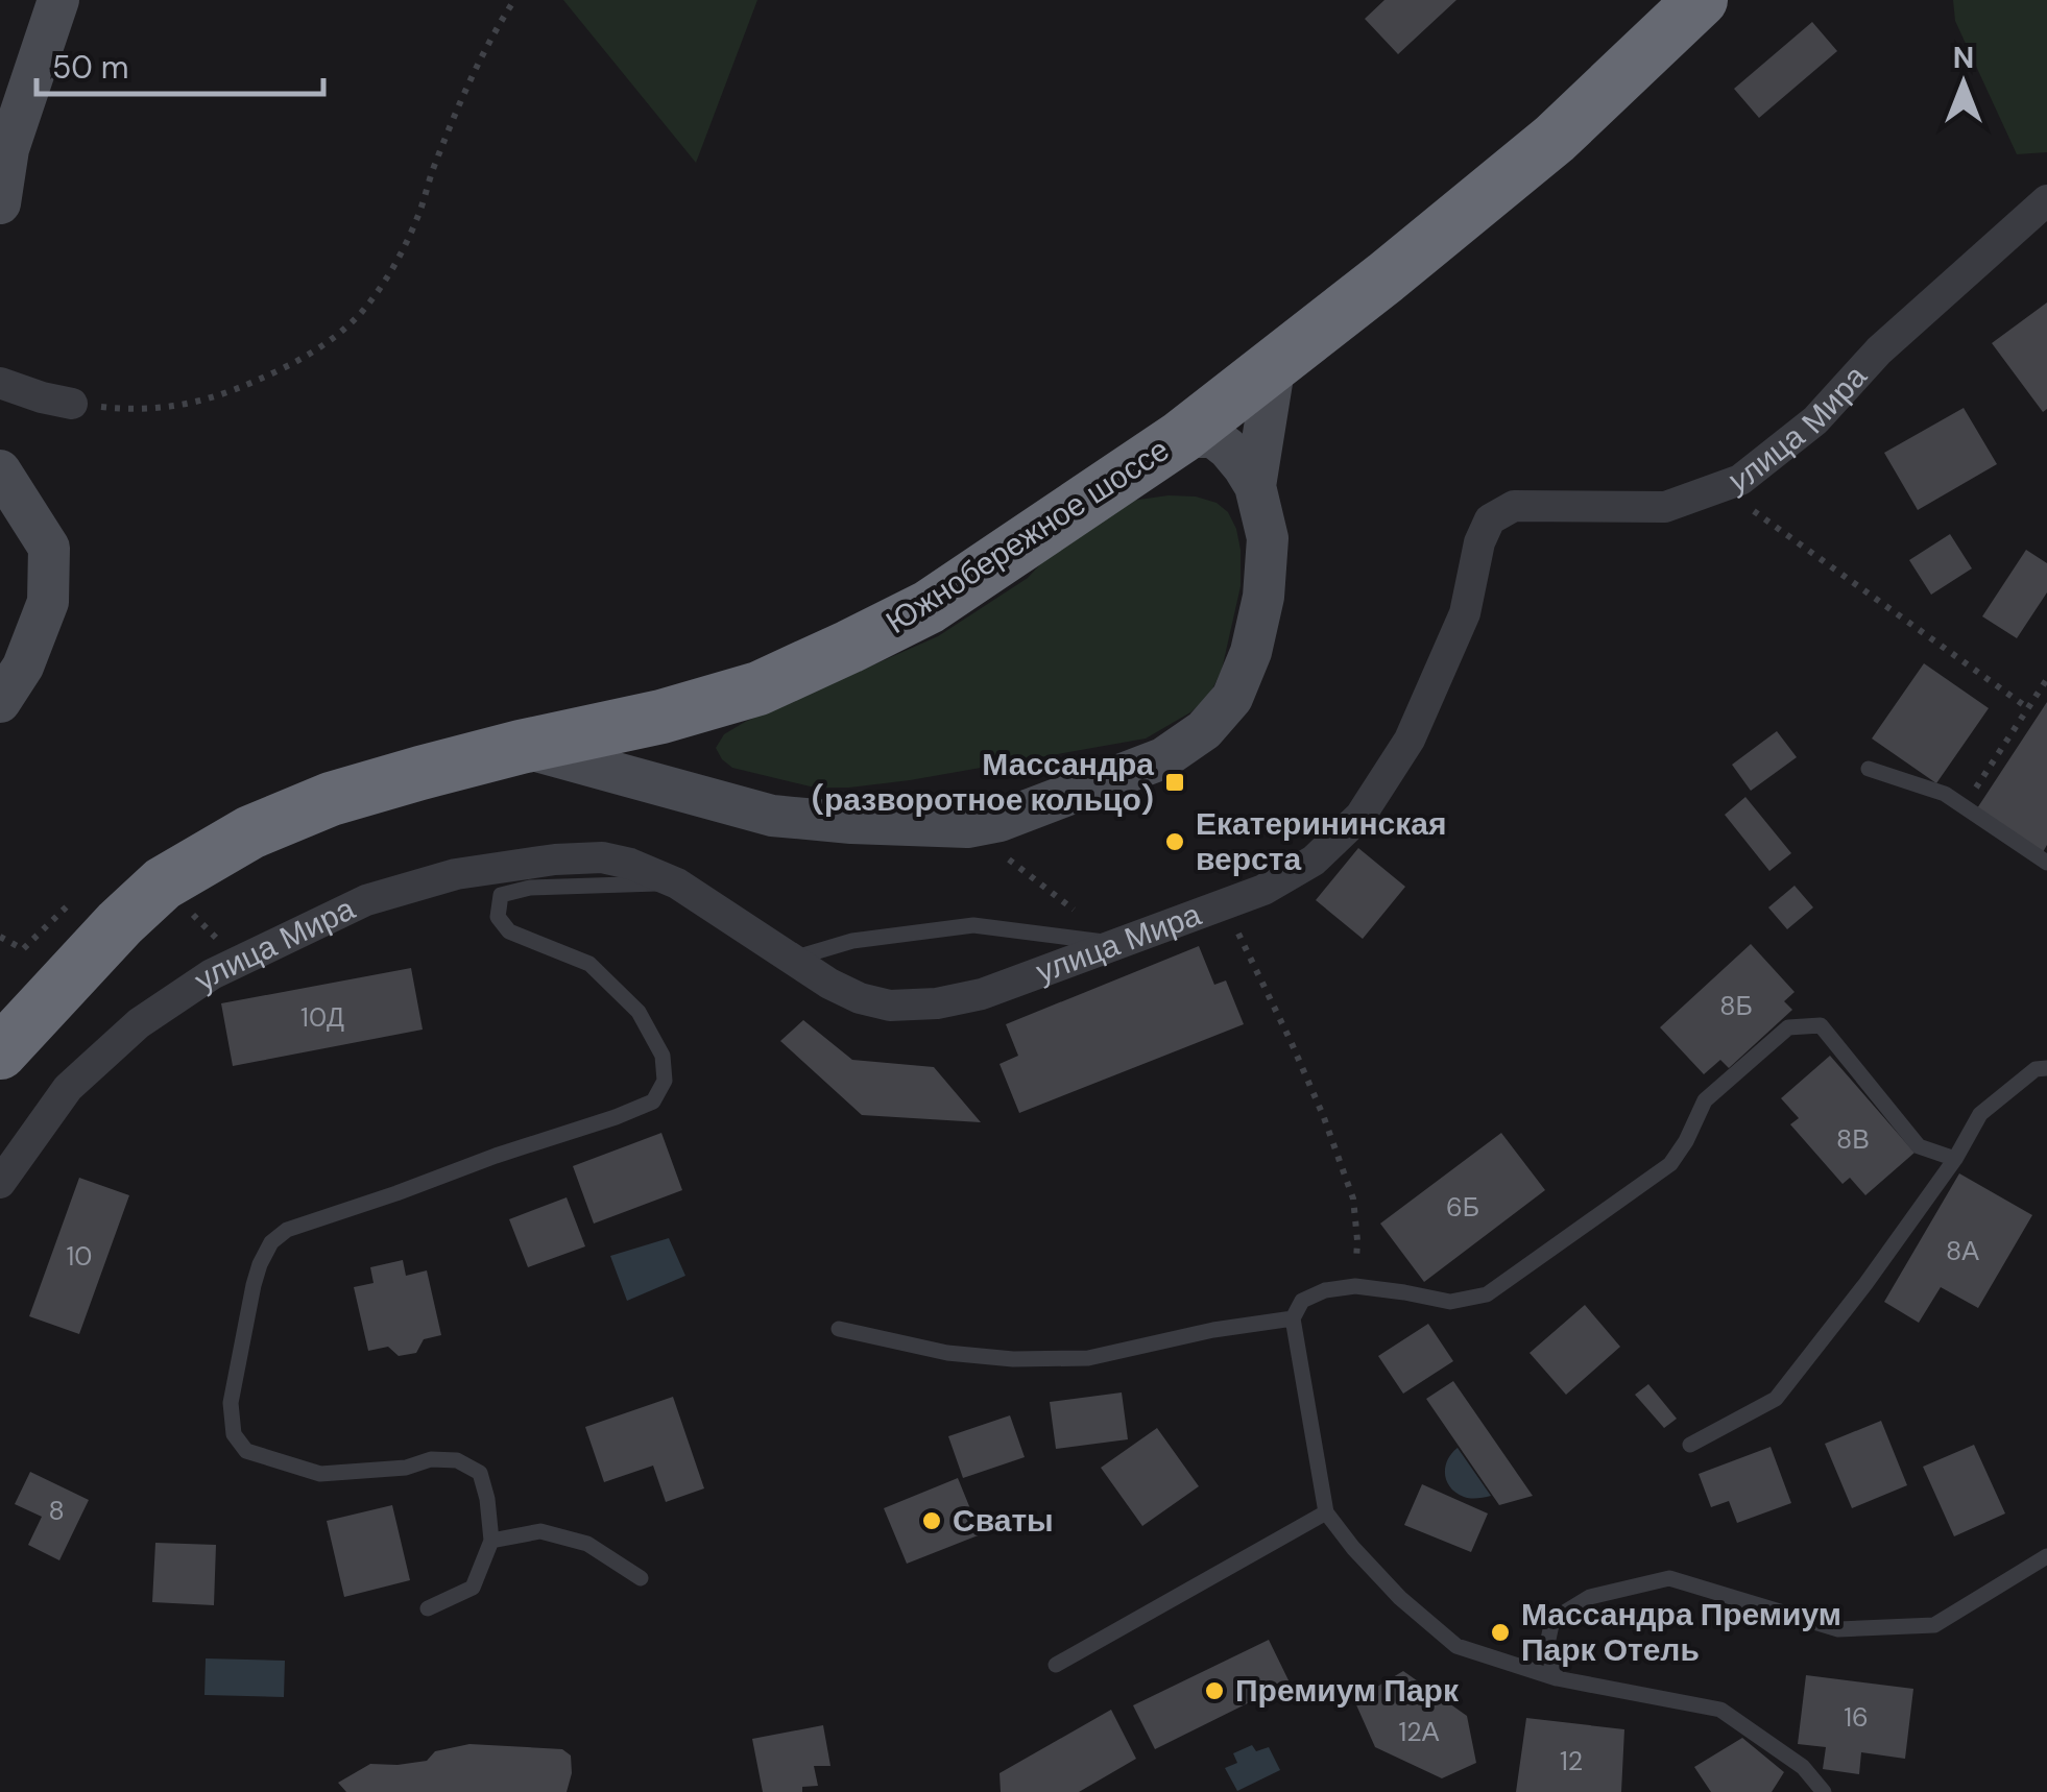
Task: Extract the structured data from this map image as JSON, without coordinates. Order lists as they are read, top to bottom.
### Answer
{
  "streets": {
    "highway": ["Южнобережное шоссе"],
    "street": ["улица Мира"]
  },
  "places": {
    "transit": ["Массандра (разворотное кольцо)"],
    "other": [
      "Екатерининская верста",
      "Сваты",
      "Массандра Премиум Парк Отель",
      "Премиум Парк"
    ]
  },
  "house_numbers": [
    "8Б",
    "10Д",
    "8В",
    "6Б",
    "8А",
    "10",
    "8",
    "16",
    "12А",
    "12"
  ],
  "scale_bar": "50 m",
  "north": "top"
}
